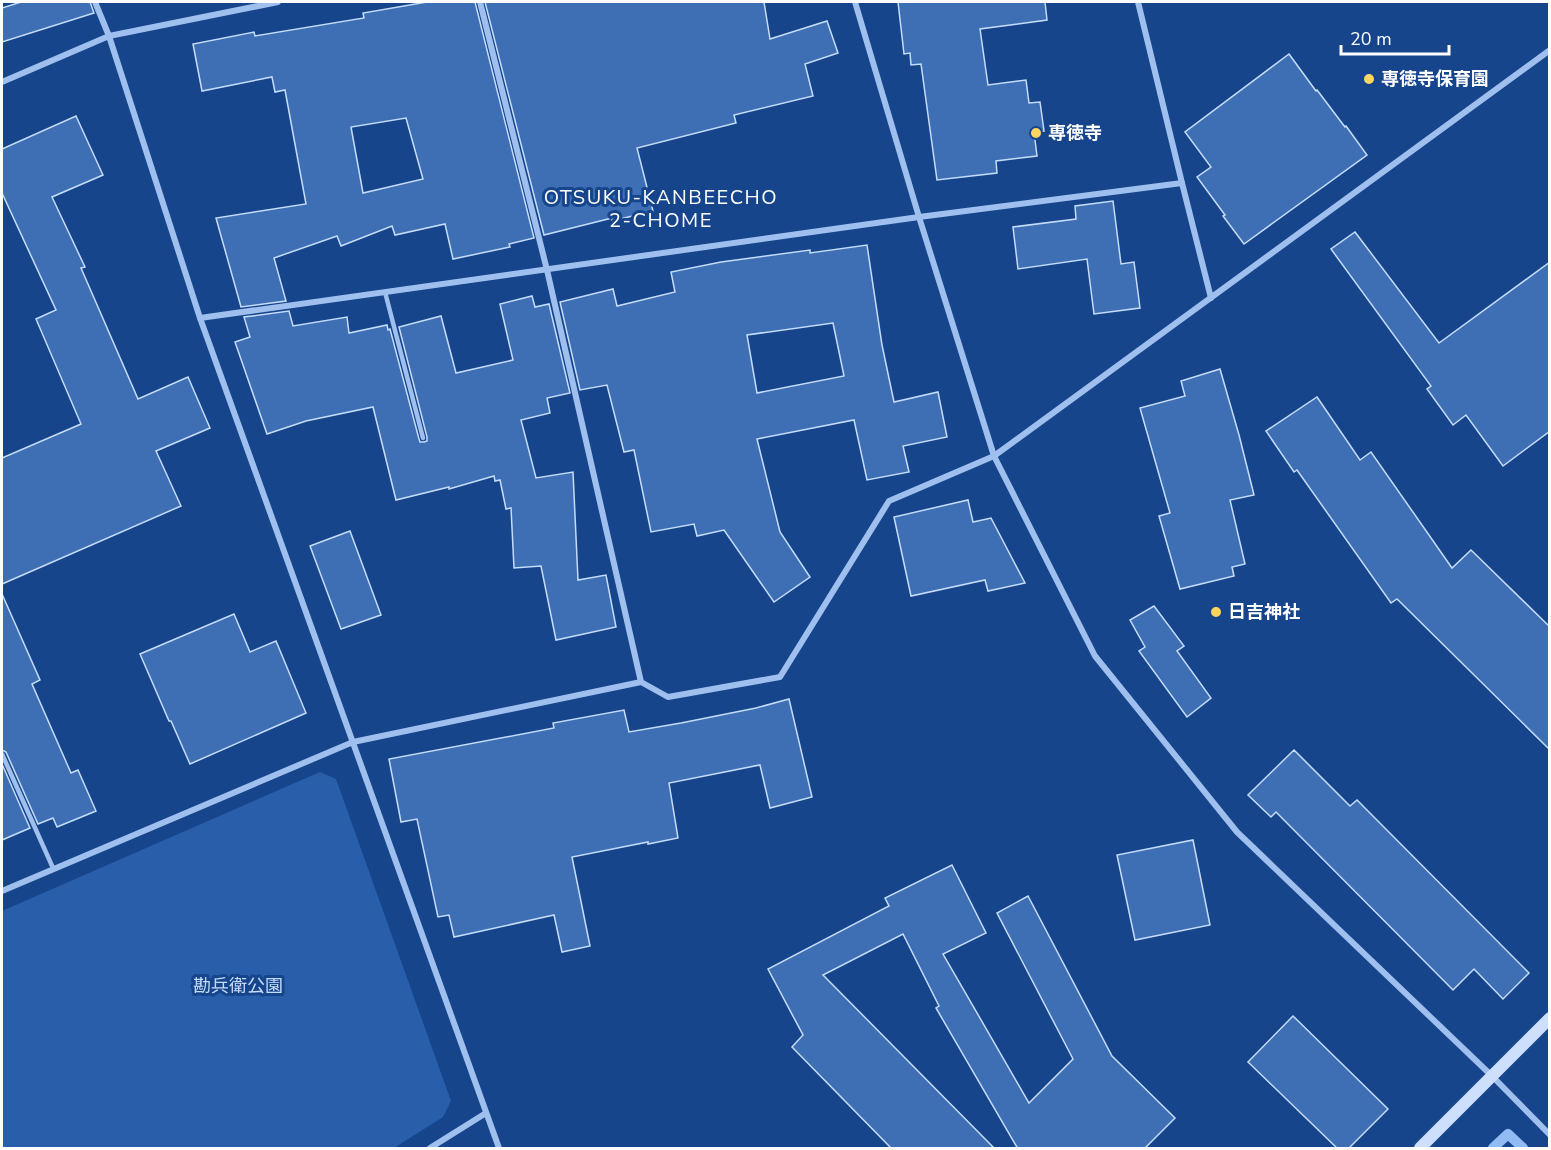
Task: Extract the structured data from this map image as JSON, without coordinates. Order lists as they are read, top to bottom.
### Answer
{
  "districts": ["OTSUKU-KANBEECHO 2-CHOME"],
  "parks": ["勘兵衛公園"],
  "places": ["専徳寺保育園", "専徳寺", "日吉神社"],
  "scale_bar": "20 m"
}
